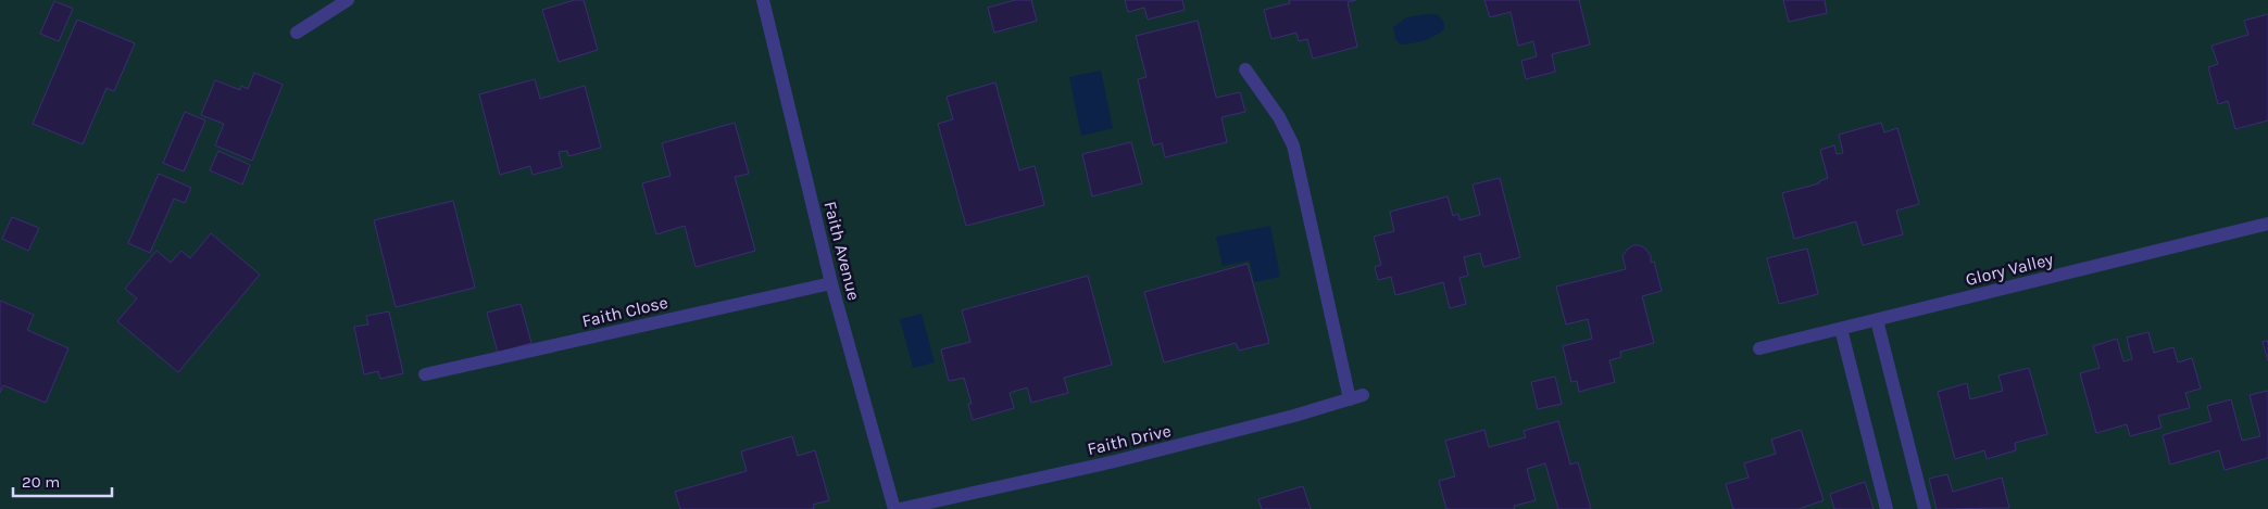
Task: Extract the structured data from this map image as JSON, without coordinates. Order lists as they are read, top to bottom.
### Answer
{
  "streets": {
    "street": [
      "Faith Avenue",
      "Glory Valley",
      "Faith Close",
      "Faith Drive"
    ]
  },
  "crossings": [
    ["Faith Avenue", "Faith Close"]
  ],
  "scale_bar": "20 m"
}
